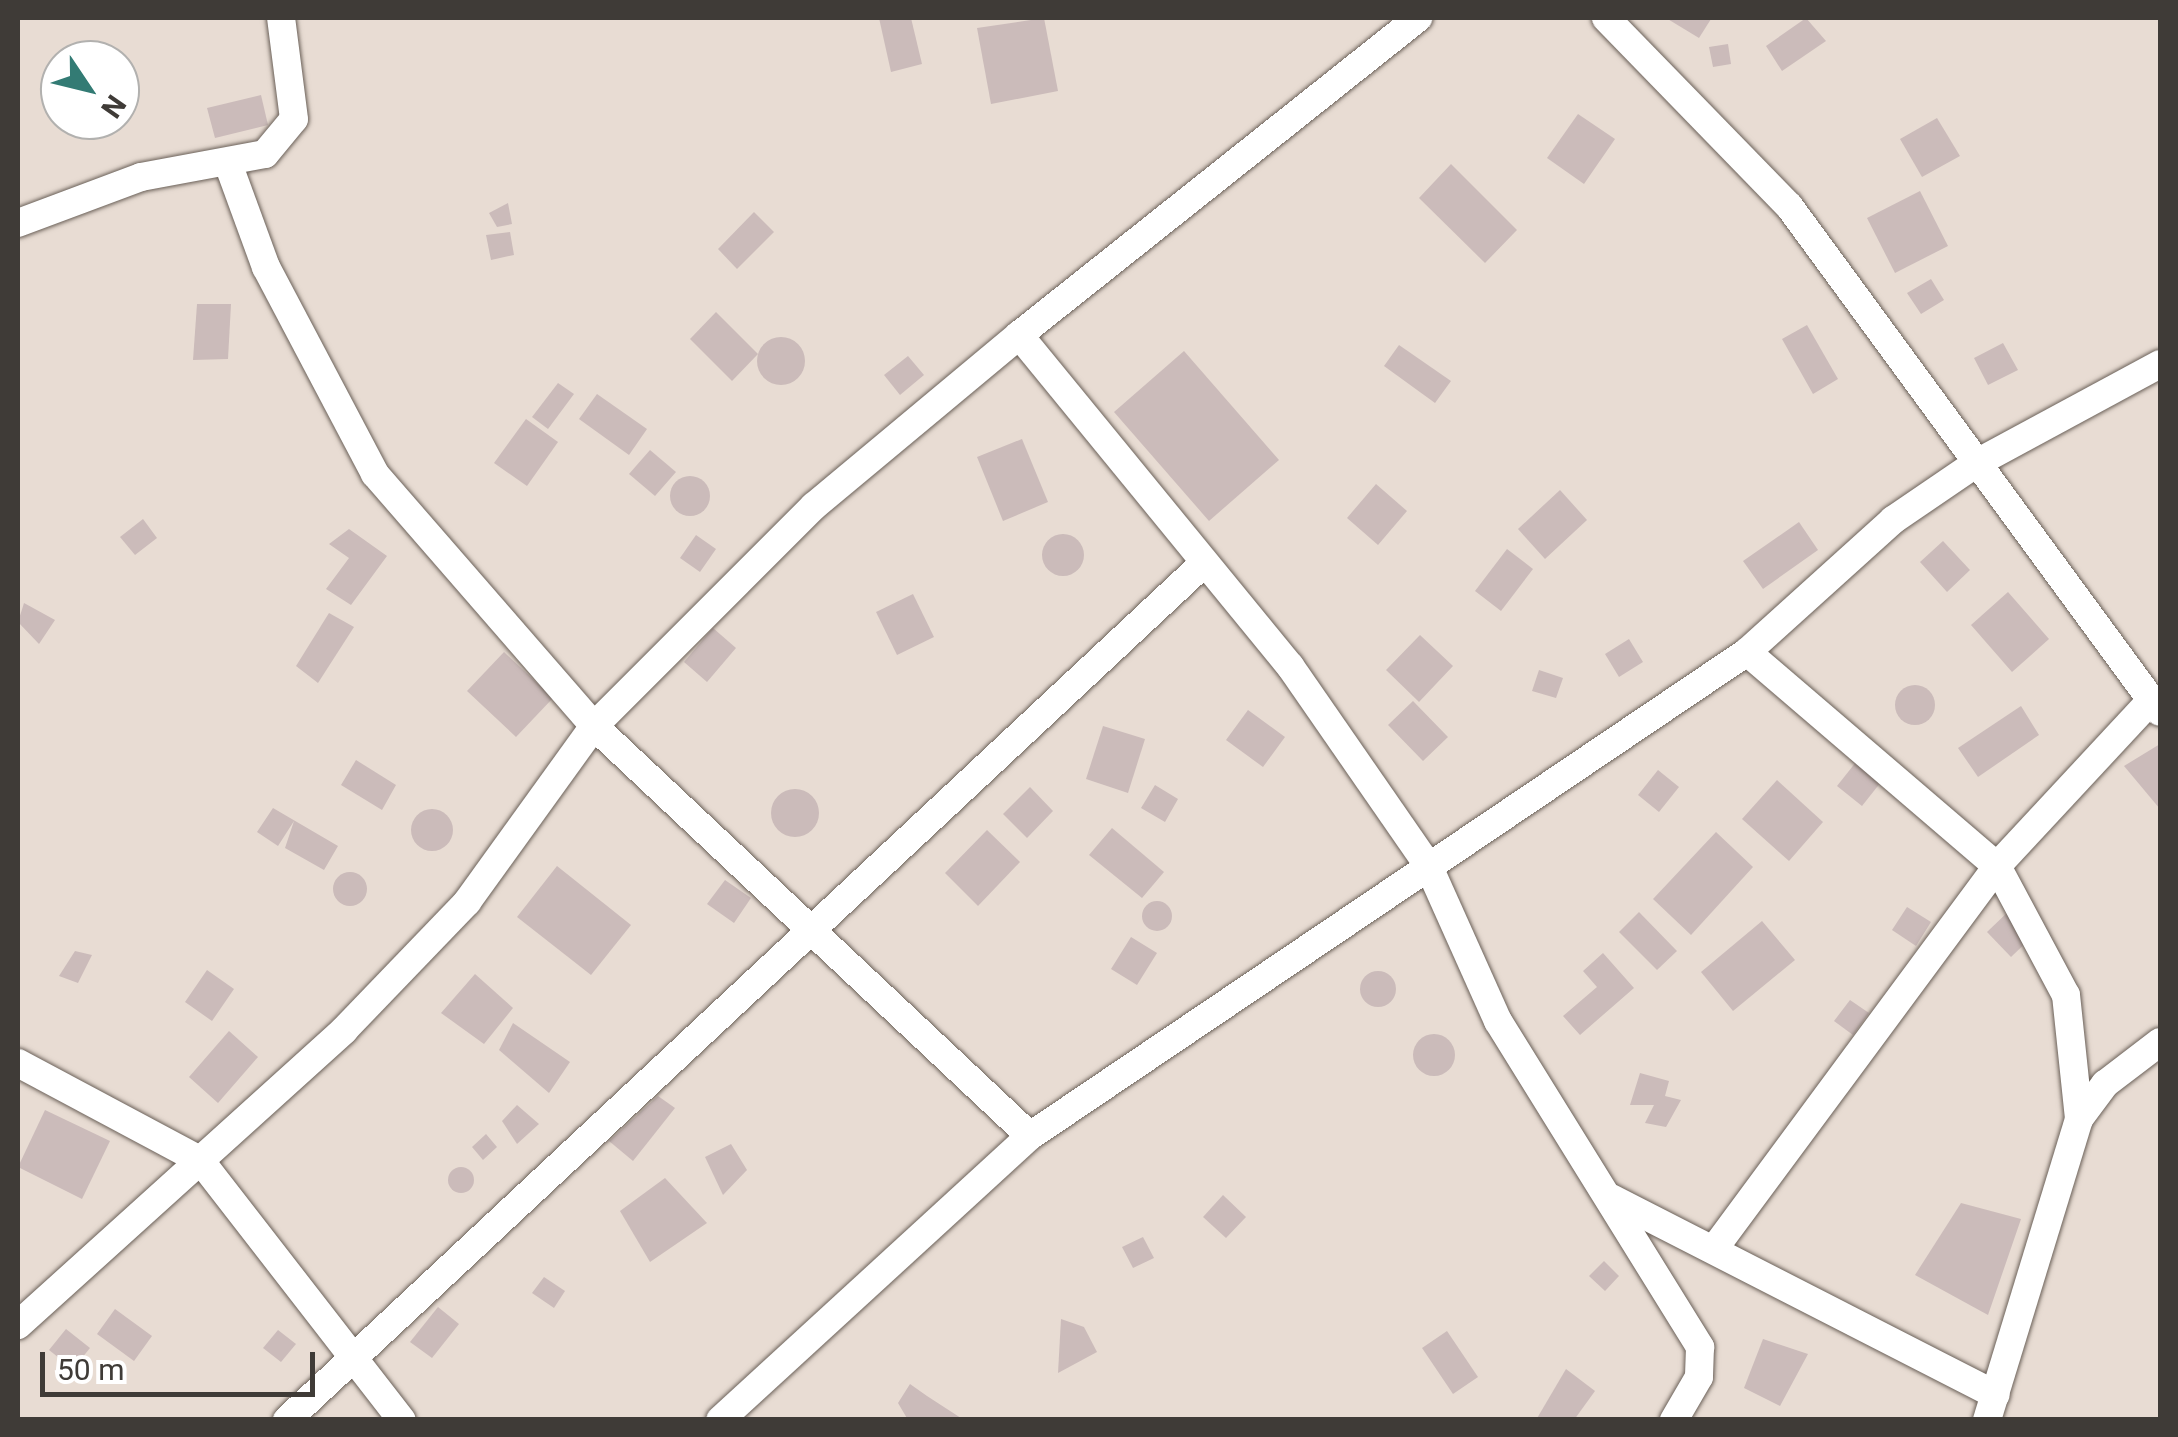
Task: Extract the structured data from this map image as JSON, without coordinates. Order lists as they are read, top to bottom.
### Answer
{
  "scale_bar": "50 m",
  "north": "bottom right"
}
